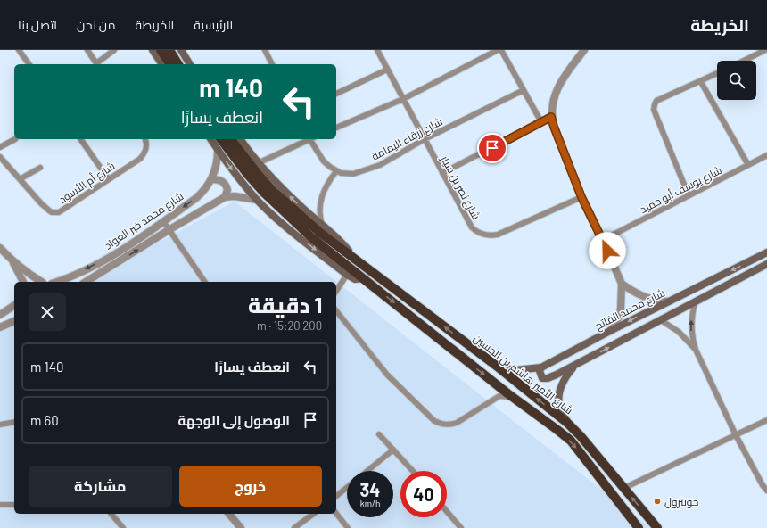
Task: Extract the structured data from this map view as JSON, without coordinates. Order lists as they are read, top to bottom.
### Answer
{
  "streets": {
    "highway": ["شارع الأمير هاشم بن الحسين"],
    "main road": ["شارع محمد الفاتح"],
    "street": [
      "شارع زرقاء اليمامة",
      "شارع أم الأسود",
      "شارع نصر بن سيار",
      "شارع يوسف أبو حميد",
      "شارع محمد خير العواد"
    ]
  },
  "crossings": [
    ["شارع زرقاء اليمامة", "شارع نصر بن سيار"],
    ["شارع محمد الفاتح", "شارع الأمير هاشم بن الحسين"]
  ],
  "places": ["جوبترول"],
  "page": {
    "header": "الخريطة",
    "nav": [
      "الرئيسية",
      "الخريطة",
      "من نحن",
      "اتصل بنا"
    ],
    "turn": ["140 m", "انعطف يسارًا"],
    "heading": ["1 دقيقة", "200 m · 15:20"],
    "list": [
      {
        "name": "انعطف يسارًا",
        "value": "140 m"
      },
      {
        "name": "الوصول إلى الوجهة",
        "value": "60 m"
      }
    ],
    "buttons": ["خروج", "مشاركة"],
    "speed": "34 km/h",
    "limit": "40"
  }
}
